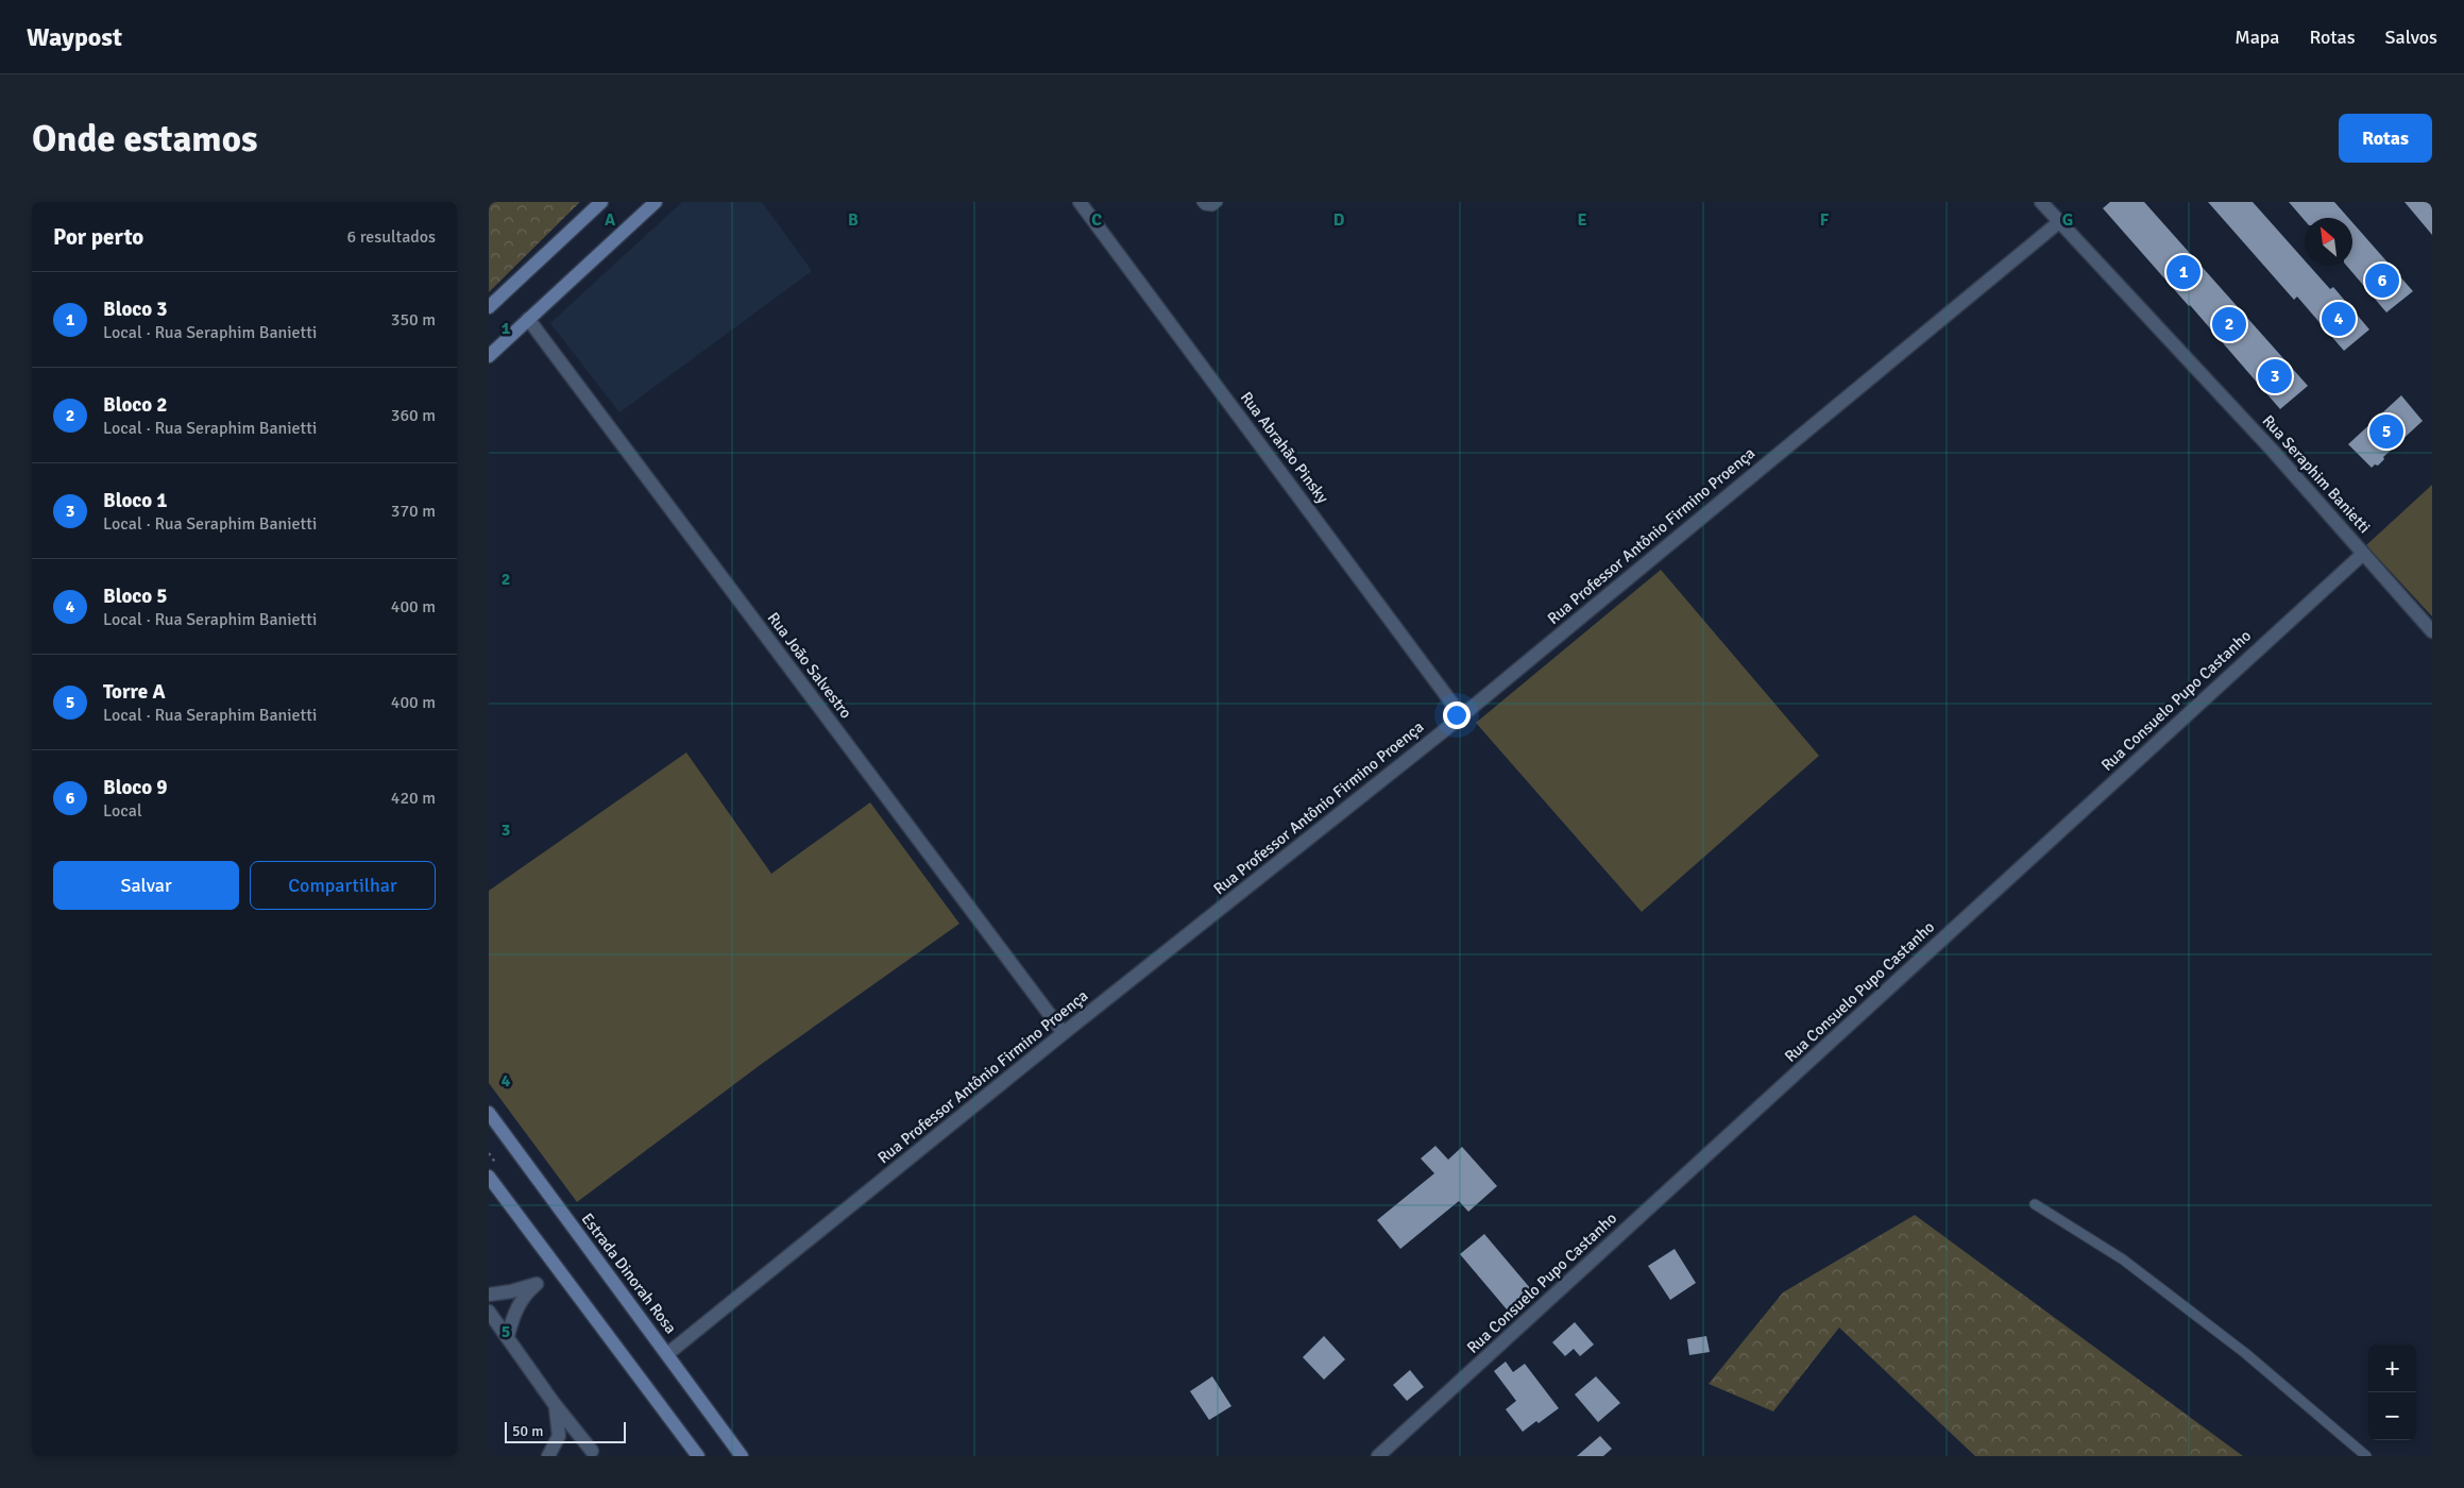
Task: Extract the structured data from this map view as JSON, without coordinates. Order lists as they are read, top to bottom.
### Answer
{
  "streets": {
    "main road": ["Estrada Dinorah Rosa"],
    "street": [
      "Rua Abrahão Pinsky",
      "Rua Seraphim Banietti",
      "Rua Professor Antônio Firmino Proença",
      "Rua João Salvestro",
      "Rua Consuelo Pupo Castanho"
    ]
  },
  "crossings": [
    ["Rua Abrahão Pinsky", "Rua Professor Antônio Firmino Proença"],
    ["Rua Seraphim Banietti", "Rua Professor Antônio Firmino Proença"],
    ["Rua Seraphim Banietti", "Rua Consuelo Pupo Castanho"],
    ["Rua Professor Antônio Firmino Proença", "Rua João Salvestro"],
    ["Rua Professor Antônio Firmino Proença", "Estrada Dinorah Rosa"]
  ],
  "scale_bar": "50 m",
  "north": "top left",
  "page": {
    "header": "Waypost",
    "nav": ["Mapa", "Rotas", "Salvos"],
    "buttons": [
      "Rotas",
      ["Salvar", "Compartilhar"]
    ],
    "title": "Onde estamos",
    "heading": ["Por perto", "6 resultados"],
    "pins": [
      "1",
      "6",
      "4",
      "2",
      "3",
      "5"
    ],
    "list": [
      {
        "mark": "1",
        "name": "Bloco 3",
        "note": "Local · Rua Seraphim Banietti",
        "value": "350 m"
      },
      {
        "mark": "2",
        "name": "Bloco 2",
        "note": "Local · Rua Seraphim Banietti",
        "value": "360 m"
      },
      {
        "mark": "3",
        "name": "Bloco 1",
        "note": "Local · Rua Seraphim Banietti",
        "value": "370 m"
      },
      {
        "mark": "4",
        "name": "Bloco 5",
        "note": "Local · Rua Seraphim Banietti",
        "value": "400 m"
      },
      {
        "mark": "5",
        "name": "Torre A",
        "note": "Local · Rua Seraphim Banietti",
        "value": "400 m"
      },
      {
        "mark": "6",
        "name": "Bloco 9",
        "note": "Local",
        "value": "420 m"
      }
    ],
    "map_buttons": ["+", "−"],
    "scale": "50 m"
  },
  "grid": {
    "columns": [
      "A",
      "B",
      "C",
      "D",
      "E",
      "F",
      "G"
    ],
    "rows": [
      "1",
      "2",
      "3",
      "4",
      "5"
    ]
  }
}
